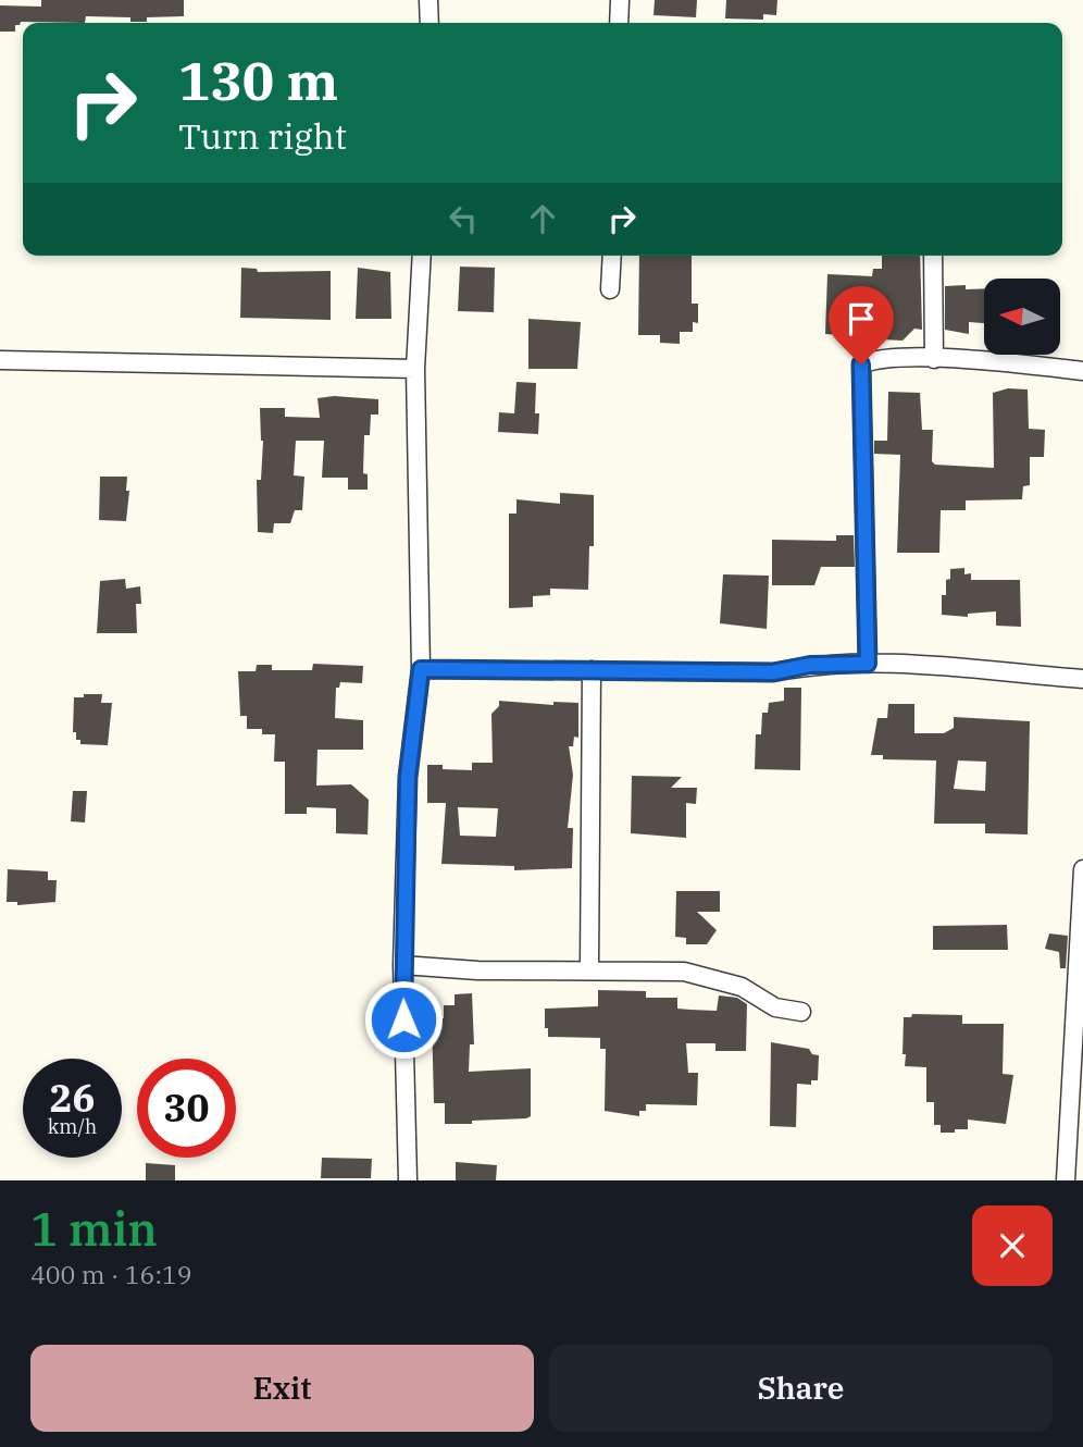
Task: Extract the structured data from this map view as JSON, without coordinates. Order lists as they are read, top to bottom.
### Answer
{
  "north": "left",
  "page": {
    "turn": ["130 m", "Turn right"],
    "speed": "26 km/h",
    "limit": "30",
    "heading": ["1 min", "400 m · 16:19"],
    "buttons": ["Exit", "Share"]
  }
}
